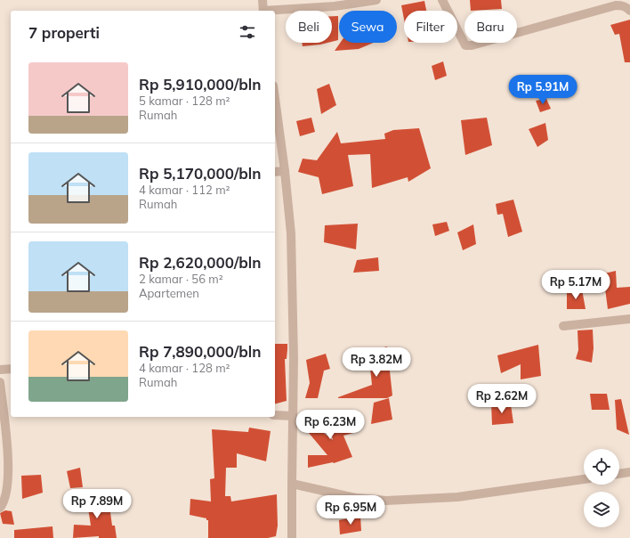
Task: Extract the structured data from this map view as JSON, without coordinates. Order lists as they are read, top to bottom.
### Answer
{
  "page": {
    "chip": [
      "Beli",
      "Sewa",
      "Filter",
      "Baru"
    ],
    "heading": "7 properti",
    "list": [
      {
        "name": "Rp 5,910,000/bln",
        "note": "5 kamar · 128 m² · Rumah"
      },
      {
        "name": "Rp 5,170,000/bln",
        "note": "4 kamar · 112 m² · Rumah"
      },
      {
        "name": "Rp 2,620,000/bln",
        "note": "2 kamar · 56 m² · Apartemen"
      },
      {
        "name": "Rp 7,890,000/bln",
        "note": "4 kamar · 128 m² · Rumah"
      }
    ],
    "price": [
      "Rp 5.91M",
      "Rp 5.17M",
      "Rp 3.82M",
      "Rp 2.62M",
      "Rp 6.23M",
      "Rp 7.89M",
      "Rp 6.95M"
    ]
  }
}
